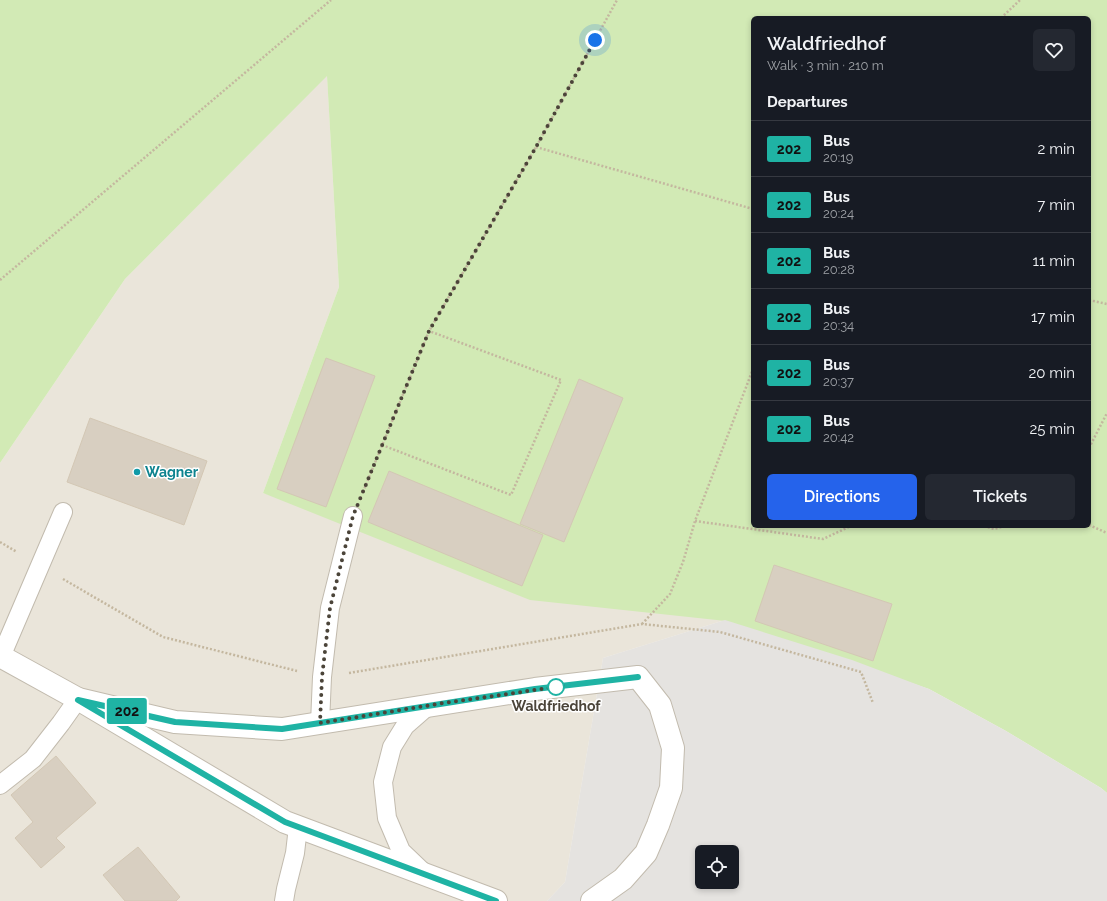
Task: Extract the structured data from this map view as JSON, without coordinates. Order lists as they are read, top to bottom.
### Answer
{
  "places": ["Wagner", "Waldfriedhof"],
  "lines": ["bus line 202"],
  "page": {
    "on_map": "202",
    "heading": [
      ["Waldfriedhof", "Walk · 3 min · 210 m"],
      "Departures"
    ],
    "list": [
      {
        "mark": "202",
        "name": "Bus",
        "note": "20:19",
        "value": "2 min"
      },
      {
        "mark": "202",
        "name": "Bus",
        "note": "20:24",
        "value": "7 min"
      },
      {
        "mark": "202",
        "name": "Bus",
        "note": "20:28",
        "value": "11 min"
      },
      {
        "mark": "202",
        "name": "Bus",
        "note": "20:34",
        "value": "17 min"
      },
      {
        "mark": "202",
        "name": "Bus",
        "note": "20:37",
        "value": "20 min"
      },
      {
        "mark": "202",
        "name": "Bus",
        "note": "20:42",
        "value": "25 min"
      }
    ],
    "buttons": ["Directions", "Tickets"]
  }
}
